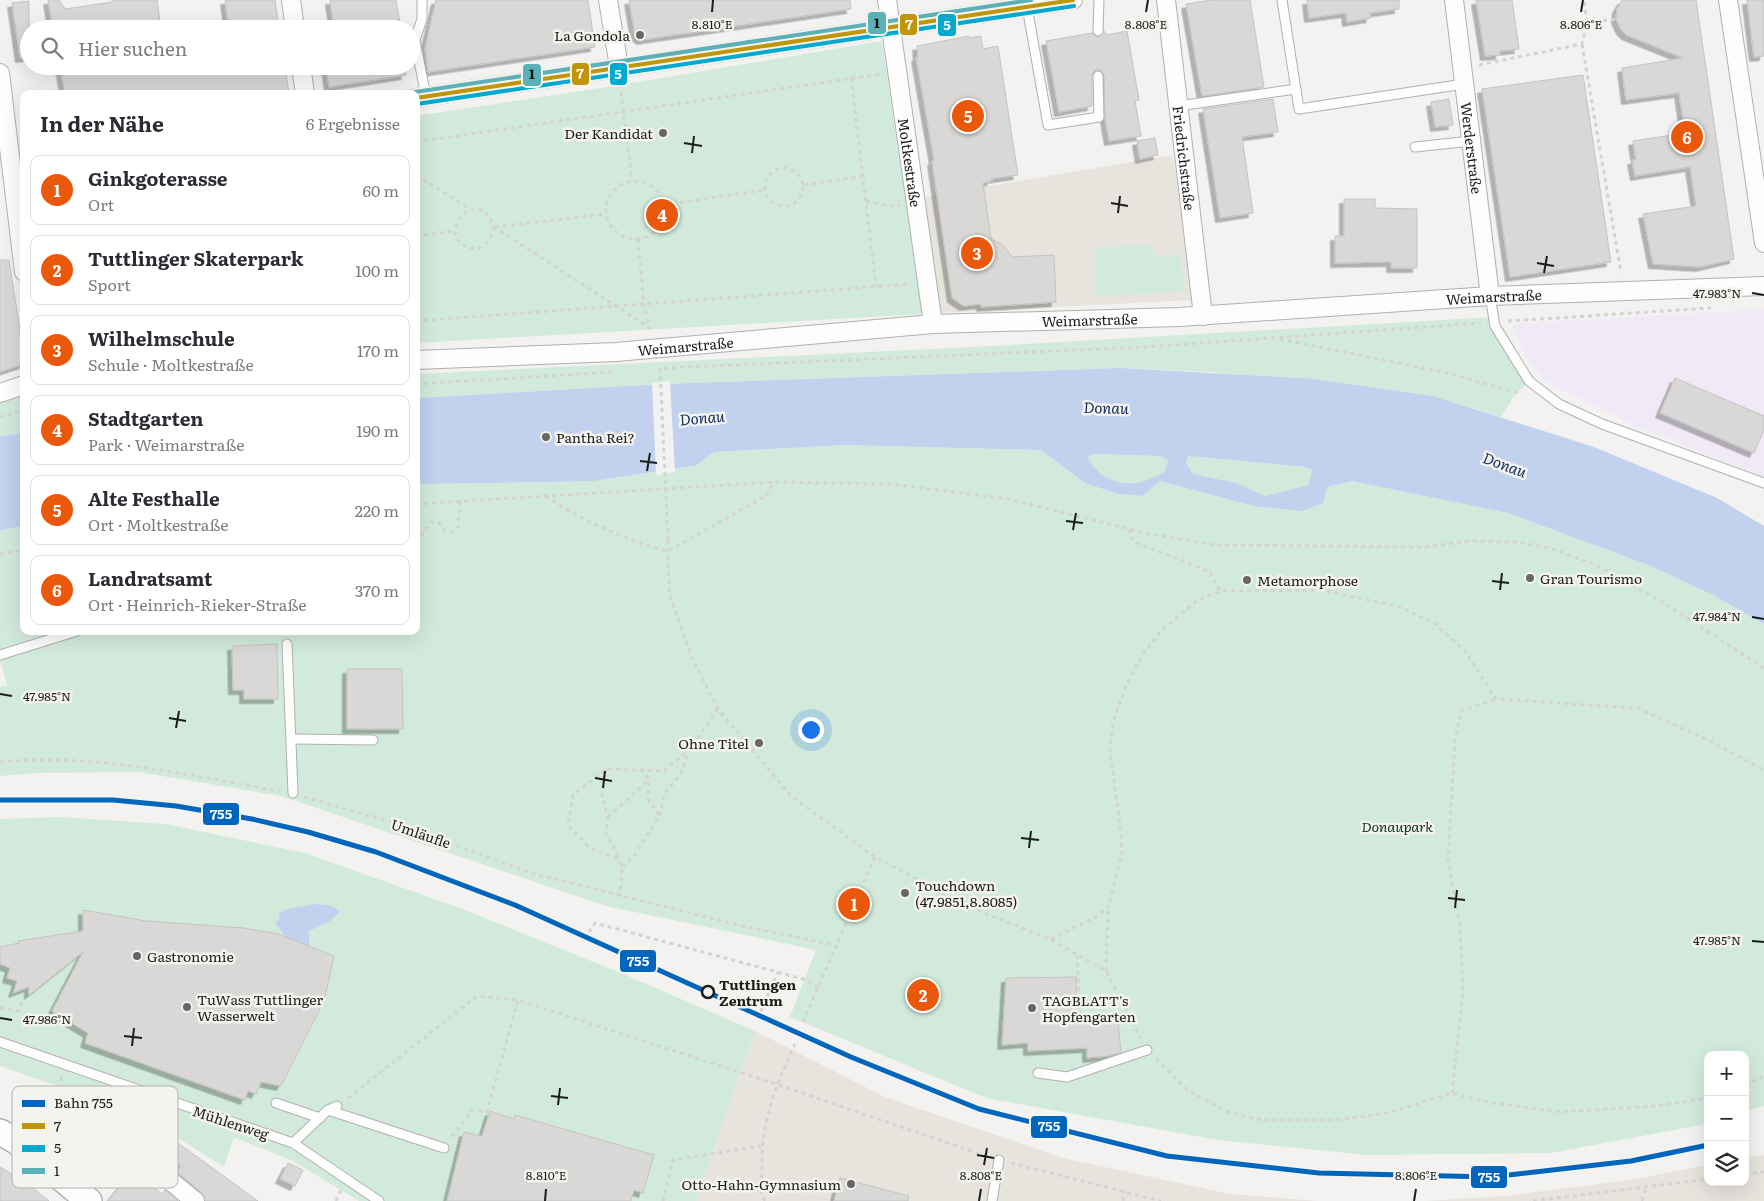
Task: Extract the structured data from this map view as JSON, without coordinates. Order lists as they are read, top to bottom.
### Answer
{
  "streets": {
    "street": [
      "Werderstraße",
      "Friedrichstraße",
      "Moltkestraße",
      "Weimarstraße"
    ],
    "lane": ["Mühlenweg"],
    "path": ["Umläufle"]
  },
  "crossings": [
    ["Werderstraße", "Weimarstraße"],
    ["Friedrichstraße", "Weimarstraße"],
    ["Moltkestraße", "Weimarstraße"]
  ],
  "water": ["Donau"],
  "parks": ["Donaupark"],
  "places": [
    "La Gondola",
    "Der Kandidat",
    "Pantha Rei?",
    "Gran Tourismo",
    "Metamorphose",
    "Ohne Titel",
    "Touchdown (47.9851,8.8085)",
    "Gastronomie",
    "Tuttlingen Zentrum",
    "TuWass Tuttlinger Wasserwelt",
    "TAGBLATT's Hopfengarten",
    "Otto-Hahn-Gymnasium"
  ],
  "lines": [
    "transit line 7",
    "transit line 1",
    "transit line 5",
    "rail line 755"
  ],
  "legend": [
    "Bahn 755",
    "7",
    "5",
    "1"
  ],
  "page": {
    "search": "Hier suchen",
    "heading": ["In der Nähe", "6 Ergebnisse"],
    "pins": [
      "5",
      "6",
      "4",
      "3",
      "1",
      "2"
    ],
    "list": [
      {
        "mark": "1",
        "name": "Ginkgoterasse",
        "note": "Ort",
        "value": "60 m"
      },
      {
        "mark": "2",
        "name": "Tuttlinger Skaterpark",
        "note": "Sport",
        "value": "100 m"
      },
      {
        "mark": "3",
        "name": "Wilhelmschule",
        "note": "Schule · Moltkestraße",
        "value": "170 m"
      },
      {
        "mark": "4",
        "name": "Stadtgarten",
        "note": "Park · Weimarstraße",
        "value": "190 m"
      },
      {
        "mark": "5",
        "name": "Alte Festhalle",
        "note": "Ort · Moltkestraße",
        "value": "220 m"
      },
      {
        "mark": "6",
        "name": "Landratsamt",
        "note": "Ort · Heinrich-Rieker-Straße",
        "value": "370 m"
      }
    ],
    "map_buttons": ["+", "−"]
  },
  "coordinates": [
    "8.810°E",
    "8.808°E",
    "8.806°E",
    "47.983°N",
    "47.984°N",
    "47.985°N",
    "47.986°N"
  ]
}
